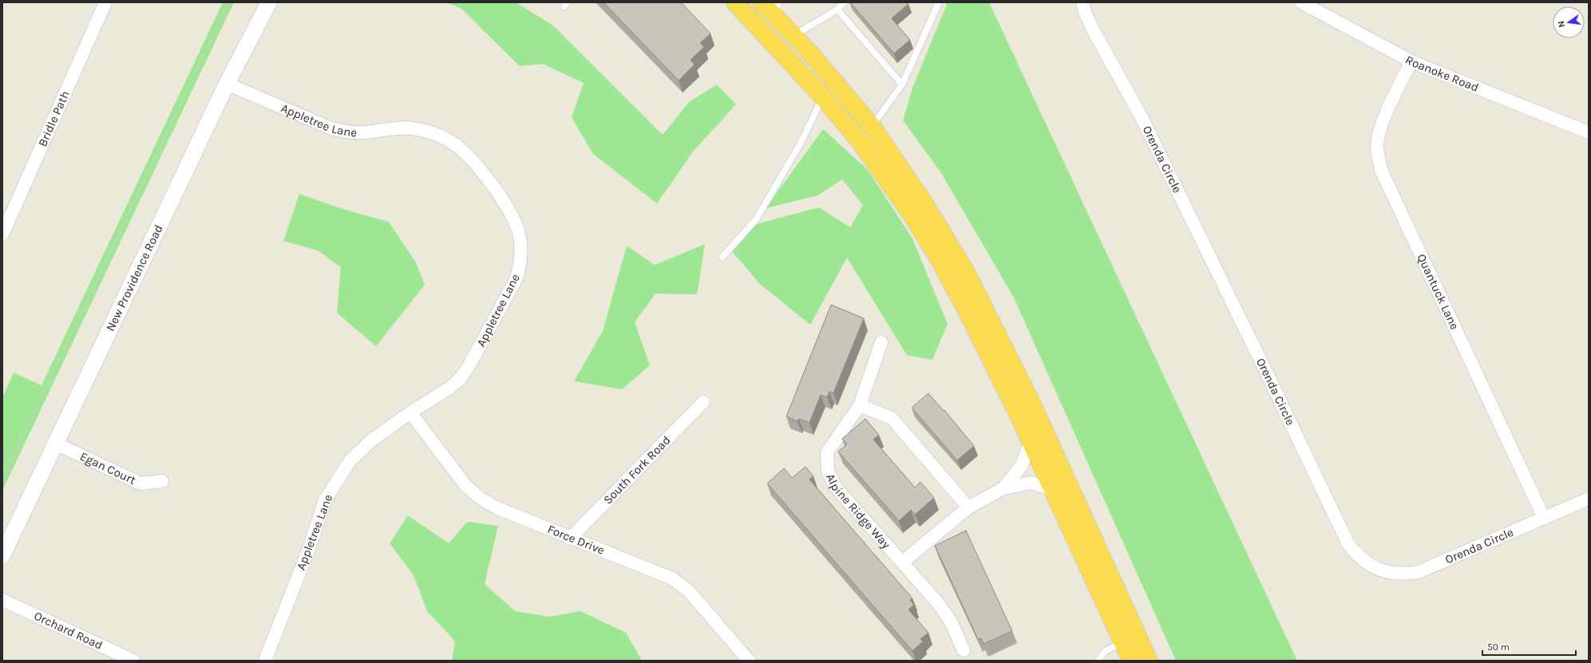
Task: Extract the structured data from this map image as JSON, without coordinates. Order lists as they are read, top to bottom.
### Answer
{
  "streets": {
    "street": [
      "Roanoke Road",
      "Bridle Path",
      "Appletree Lane",
      "Orenda Circle",
      "New Providence Road",
      "Quantuck Lane",
      "Egan Court",
      "South Fork Road",
      "Alpine Ridge Way",
      "Force Drive",
      "Orchard Road"
    ]
  },
  "crossings": [
    ["Roanoke Road", "Quantuck Lane"],
    ["Appletree Lane", "New Providence Road"],
    ["Appletree Lane", "Force Drive"],
    ["Orenda Circle", "Quantuck Lane"],
    ["New Providence Road", "Egan Court"],
    ["South Fork Road", "Force Drive"]
  ],
  "scale_bar": "50 m",
  "north": "left"
}
